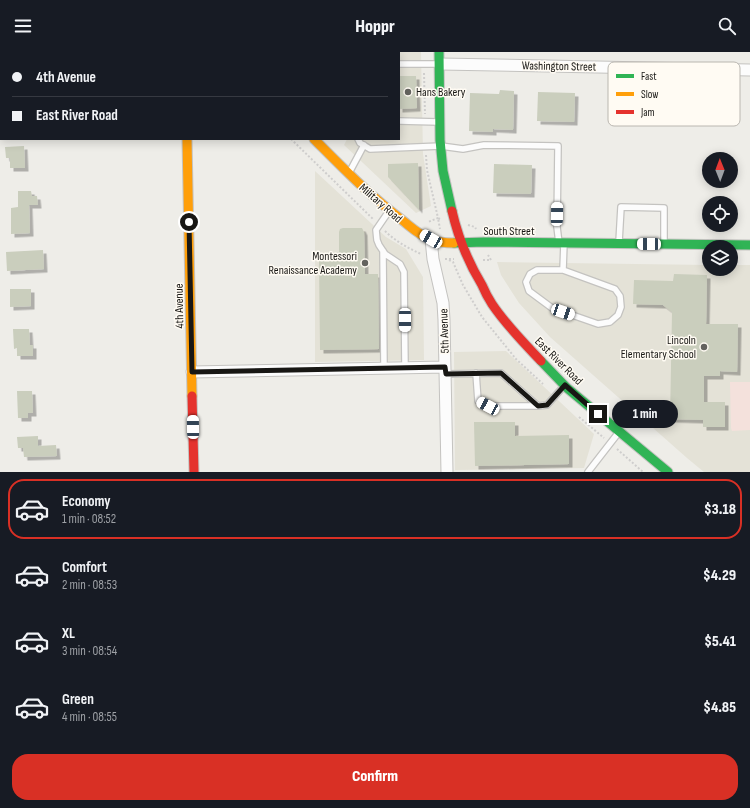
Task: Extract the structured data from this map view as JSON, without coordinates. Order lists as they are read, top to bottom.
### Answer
{
  "streets": {
    "street": [
      "Washington Street",
      "Military Road",
      "South Street",
      "4th Avenue",
      "5th Avenue",
      "East River Road"
    ]
  },
  "crossings": [
    ["Military Road", "South Street"],
    ["Military Road", "5th Avenue"],
    ["Military Road", "East River Road"],
    ["South Street", "East River Road"]
  ],
  "places": ["Hans Bakery", "Montessori Renaissance Academy", "Lincoln Elementary School"],
  "legend": ["Fast", "Slow", "Jam"],
  "north": "top",
  "page": {
    "header": "Hoppr",
    "banner": ["4th Avenue", "East River Road"],
    "bubble": "1 min",
    "list": [
      {
        "name": "Economy",
        "note": "1 min · 08:52",
        "value": "$3.18"
      },
      {
        "name": "Comfort",
        "note": "2 min · 08:53",
        "value": "$4.29"
      },
      {
        "name": "XL",
        "note": "3 min · 08:54",
        "value": "$5.41"
      },
      {
        "name": "Green",
        "note": "4 min · 08:55",
        "value": "$4.85"
      }
    ],
    "buttons": "Confirm"
  }
}
